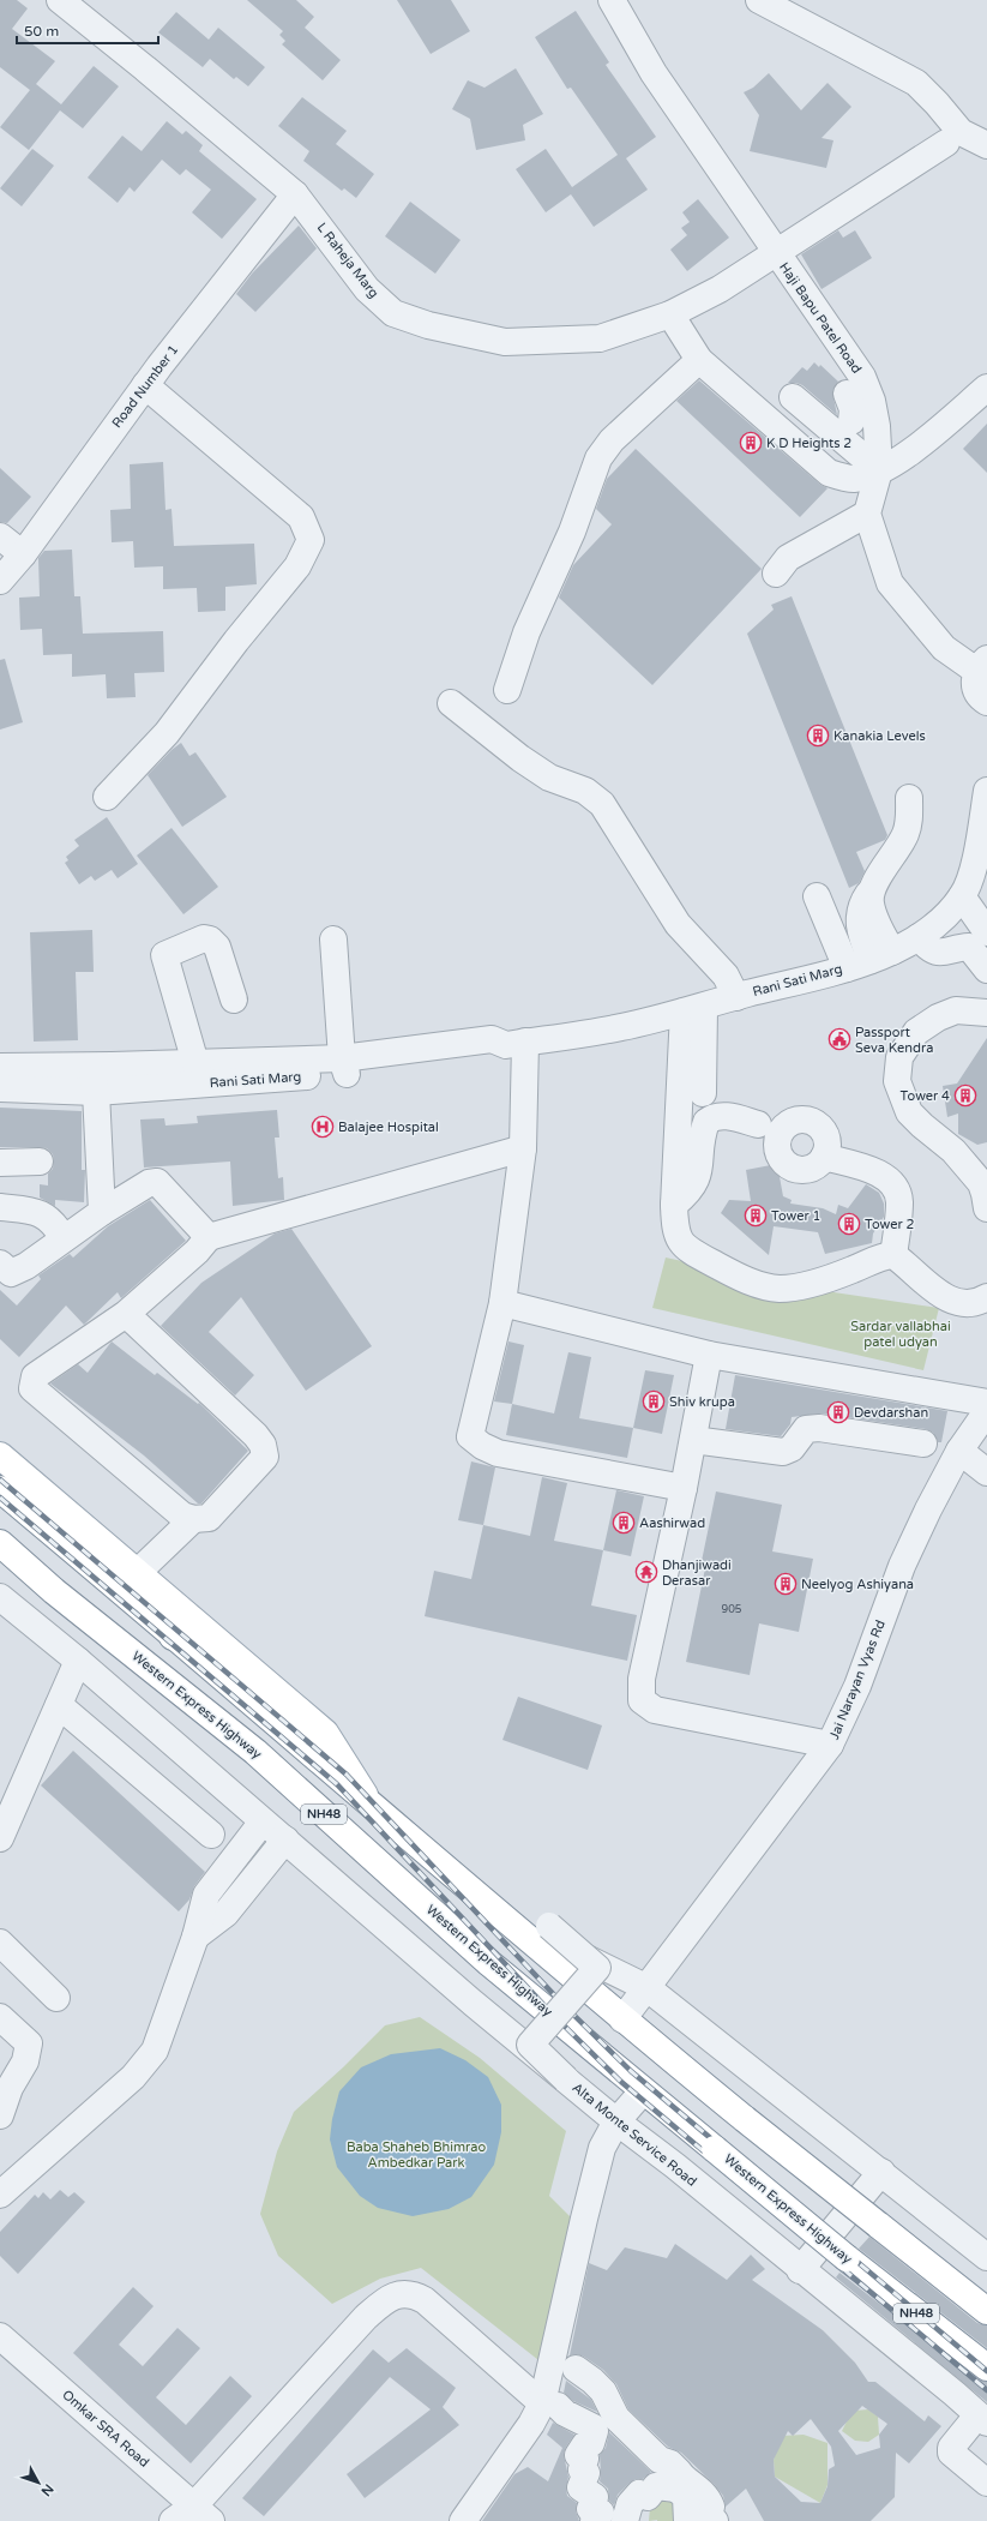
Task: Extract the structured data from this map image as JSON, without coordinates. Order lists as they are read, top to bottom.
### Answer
{
  "streets": {
    "main road": ["Western Express Highway", "NH48"],
    "street": [
      "L Raheja Marg",
      "Haji Bapu Patel Road",
      "Road Number 1",
      "Rani Sati Marg",
      "Jai Narayan Vyas Rd",
      "Alta Monte Service Road",
      "Omkar SRA Road"
    ]
  },
  "crossings": [
    ["L Raheja Marg", "Haji Bapu Patel Road"],
    ["L Raheja Marg", "Road Number 1"],
    ["Jai Narayan Vyas Rd", "NH48"]
  ],
  "parks": ["Sardar vallabhai patel udyan", "Baba Shaheb Bhimrao Ambedkar Park"],
  "places": {
    "building": [
      "K D Heights 2",
      "Kanakia Levels",
      "Tower 4",
      "Tower 1",
      "Tower 2",
      "Shiv krupa",
      "Devdarshan",
      "Aashirwad",
      "Neelyog Ashiyana"
    ],
    "public building": ["Passport Seva Kendra"],
    "hospital": ["Balajee Hospital"],
    "temple": ["Dhanjiwadi Derasar"]
  },
  "house_numbers": ["905"],
  "scale_bar": "50 m",
  "north": "bottom right"
}
